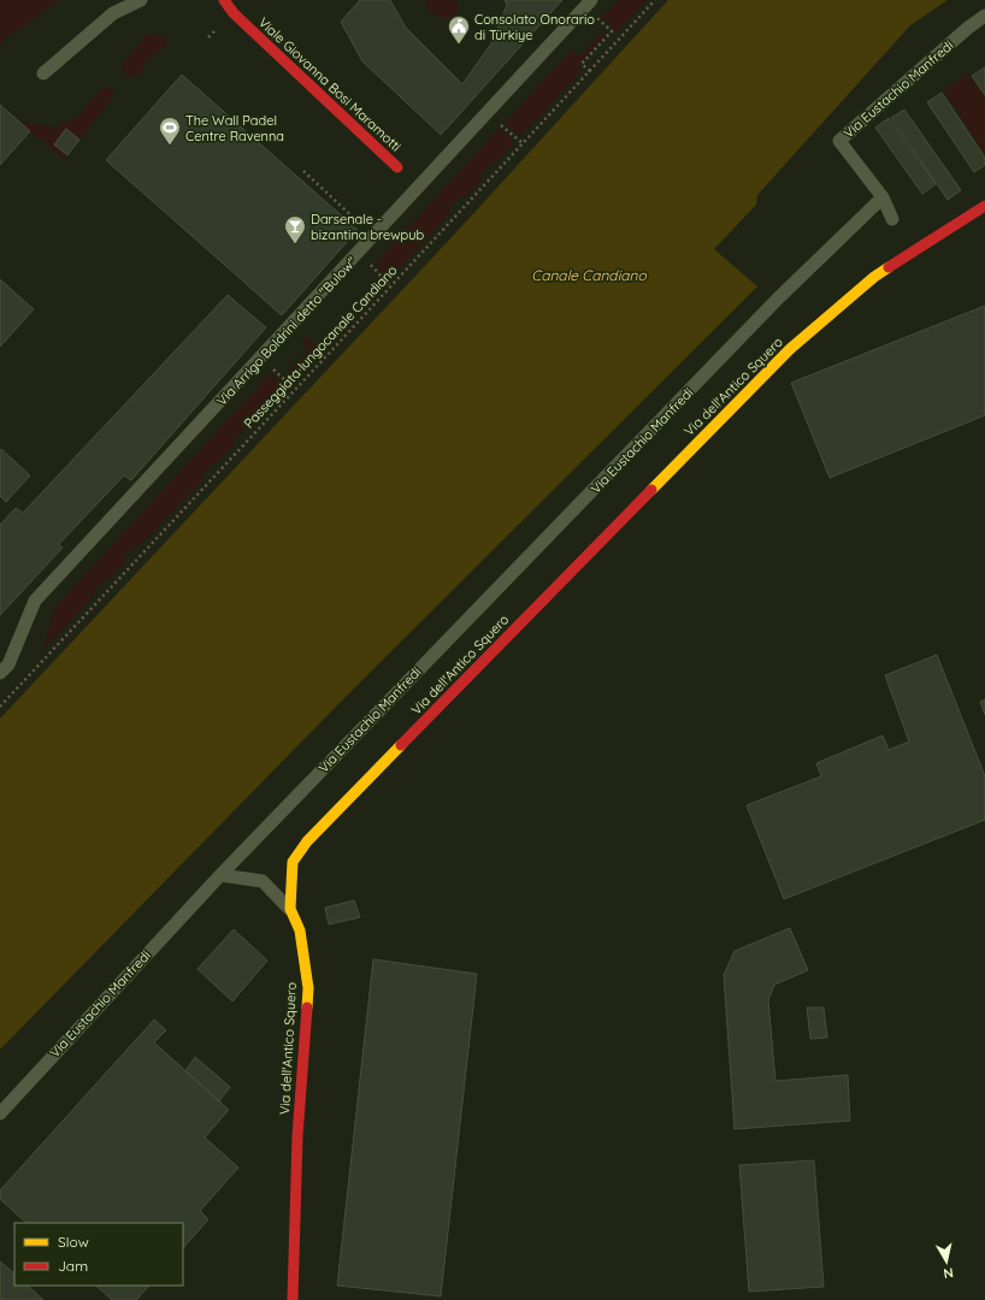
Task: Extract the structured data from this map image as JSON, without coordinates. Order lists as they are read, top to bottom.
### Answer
{
  "streets": {
    "street": ["Viale Giovanna Bosi Maramotti", "Via dell'Antico Squero"],
    "lane": ["Via Eustachio Manfredi", "Via Arrigo Boldrini detto \"Bulow\""],
    "path": ["Passeggiata lungocanale Candiano"]
  },
  "water": ["Canale Candiano"],
  "places": {
    "public building": ["Consolato Onorario di Türkiye"],
    "sports": ["The Wall Padel Centre Ravenna"],
    "bar": ["Darsenale - bizantina brewpub"]
  },
  "legend": ["Slow", "Jam"],
  "north": "bottom"
}
